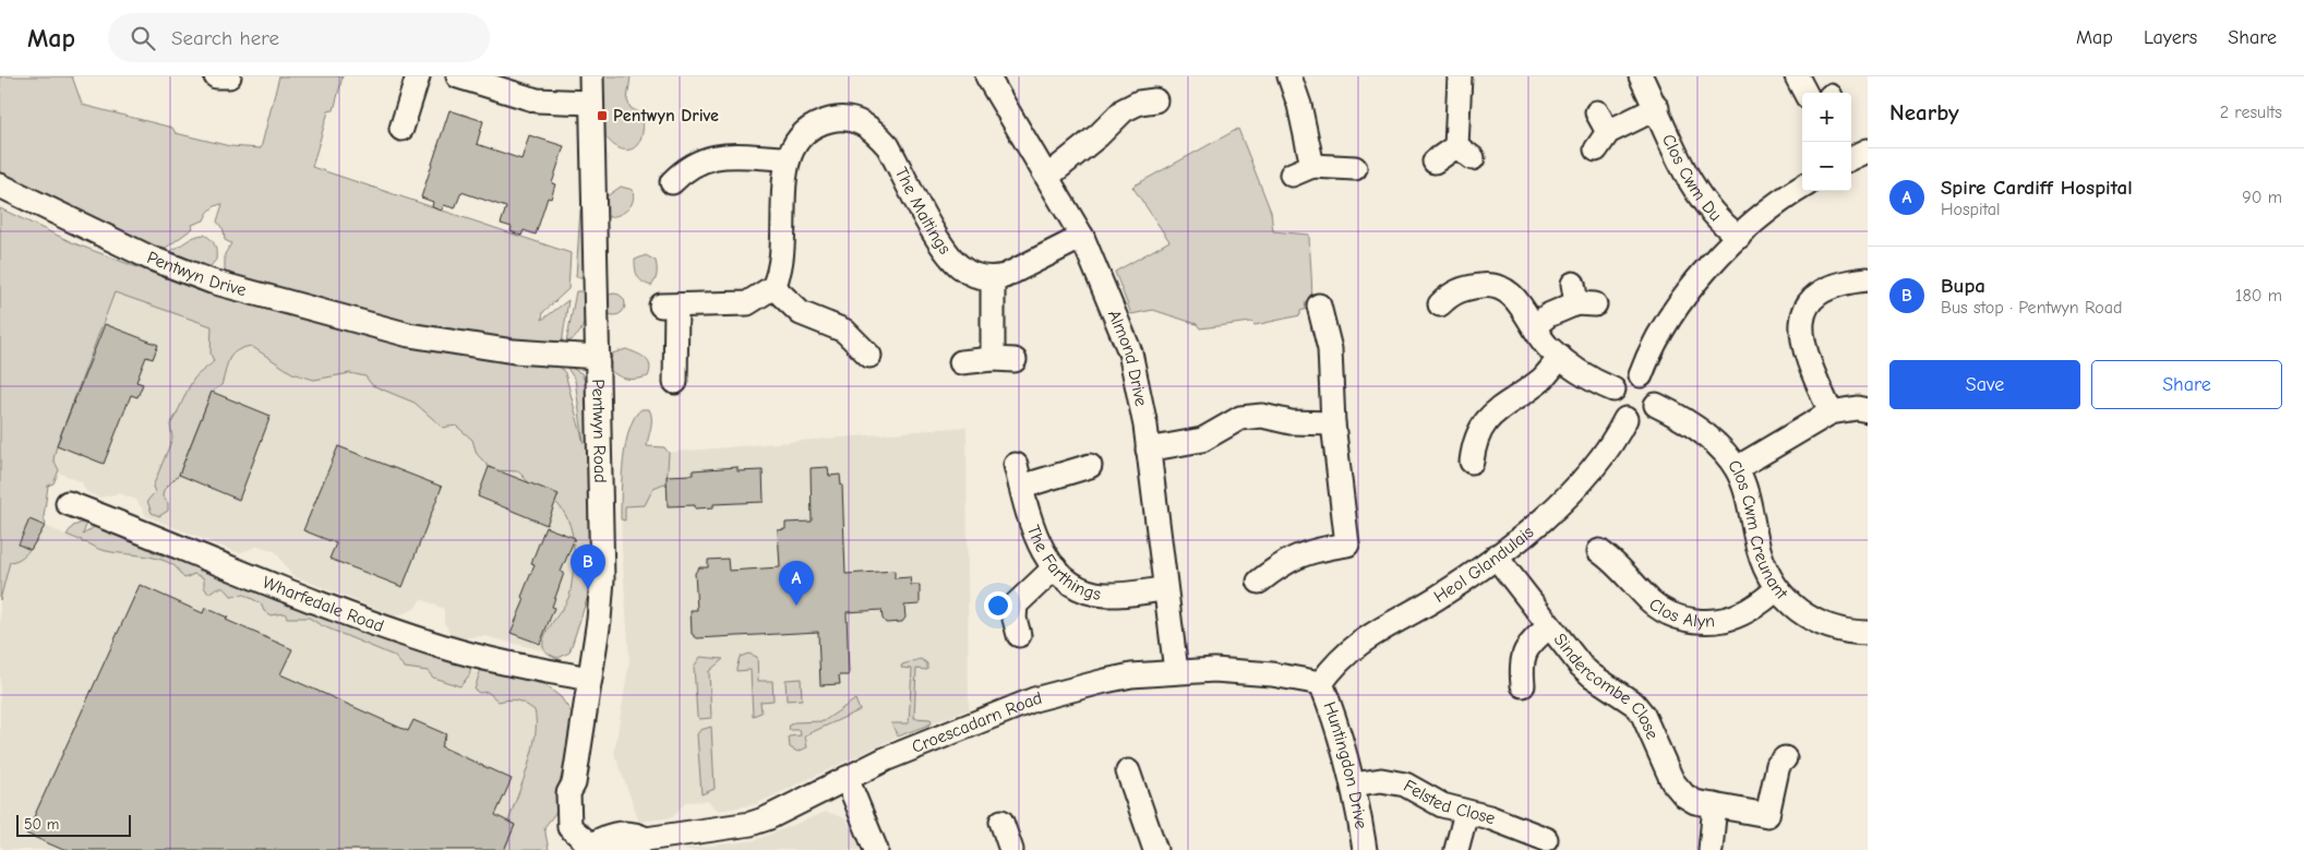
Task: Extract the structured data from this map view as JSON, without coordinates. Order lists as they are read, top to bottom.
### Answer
{
  "streets": {
    "street": [
      "Clos Cwm Du",
      "The Maltings",
      "Pentwyn Drive",
      "Almond Drive",
      "Pentwyn Road",
      "Clos Cwm Creunant",
      "The Farthings",
      "Heol Glandulais",
      "Wharfedale Road",
      "Clos Alyn",
      "Sindercombe Close",
      "Croescadarn Road",
      "Huntingdon Drive",
      "Felsted Close"
    ]
  },
  "crossings": [
    ["Pentwyn Drive", "Pentwyn Road"],
    ["Almond Drive", "The Farthings"],
    ["Almond Drive", "Croescadarn Road"],
    ["Pentwyn Road", "Wharfedale Road"],
    ["Pentwyn Road", "Croescadarn Road"],
    ["Clos Cwm Creunant", "Heol Glandulais"],
    ["Clos Cwm Creunant", "Clos Alyn"],
    ["Heol Glandulais", "Sindercombe Close"],
    ["Heol Glandulais", "Croescadarn Road"],
    ["Heol Glandulais", "Huntingdon Drive"],
    ["Croescadarn Road", "Huntingdon Drive"],
    ["Huntingdon Drive", "Felsted Close"]
  ],
  "places": {
    "transit": ["Pentwyn Drive"]
  },
  "scale_bar": "50 m",
  "page": {
    "header": "Map",
    "search": "Search here",
    "nav": ["Map", "Layers", "Share"],
    "heading": ["Nearby", "2 results"],
    "map_buttons": ["+", "−"],
    "list": [
      {
        "mark": "A",
        "name": "Spire Cardiff Hospital",
        "note": "Hospital",
        "value": "90 m"
      },
      {
        "mark": "B",
        "name": "Bupa",
        "note": "Bus stop · Pentwyn Road",
        "value": "180 m"
      }
    ],
    "buttons": ["Save", "Share"],
    "pins": ["B", "A"],
    "scale": "50 m"
  }
}
